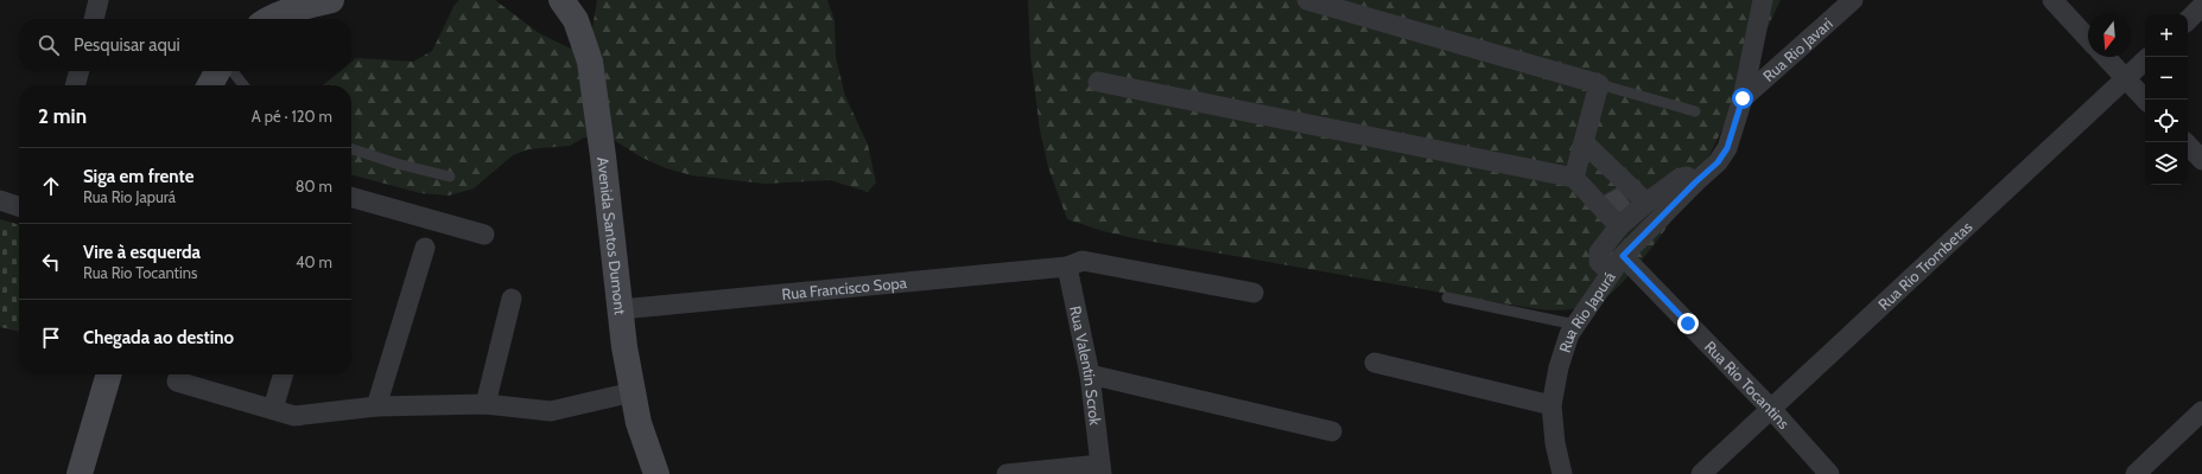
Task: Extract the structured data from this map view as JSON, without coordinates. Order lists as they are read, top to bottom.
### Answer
{
  "streets": {
    "street": [
      "Rua Rio Javari",
      "Avenida Santos Dumont",
      "Rua Rio Trombetas",
      "Rua Francisco Sopa",
      "Rua Rio Japurá",
      "Rua Valentin Scrok",
      "Rua Rio Tocantins"
    ]
  },
  "crossings": [
    ["Rua Rio Javari", "Rua Rio Japurá"],
    ["Avenida Santos Dumont", "Rua Francisco Sopa"],
    ["Rua Rio Trombetas", "Rua Rio Tocantins"],
    ["Rua Francisco Sopa", "Rua Valentin Scrok"],
    ["Rua Rio Japurá", "Rua Rio Tocantins"]
  ],
  "north": "bottom",
  "page": {
    "map_buttons": ["+", "−"],
    "search": "Pesquisar aqui",
    "heading": ["2 min", "A pé · 120 m"],
    "list": [
      ["Siga em frente", "Rua Rio Japurá", "80 m"],
      ["Vire à esquerda", "Rua Rio Tocantins", "40 m"],
      "Chegada ao destino"
    ]
  }
}
